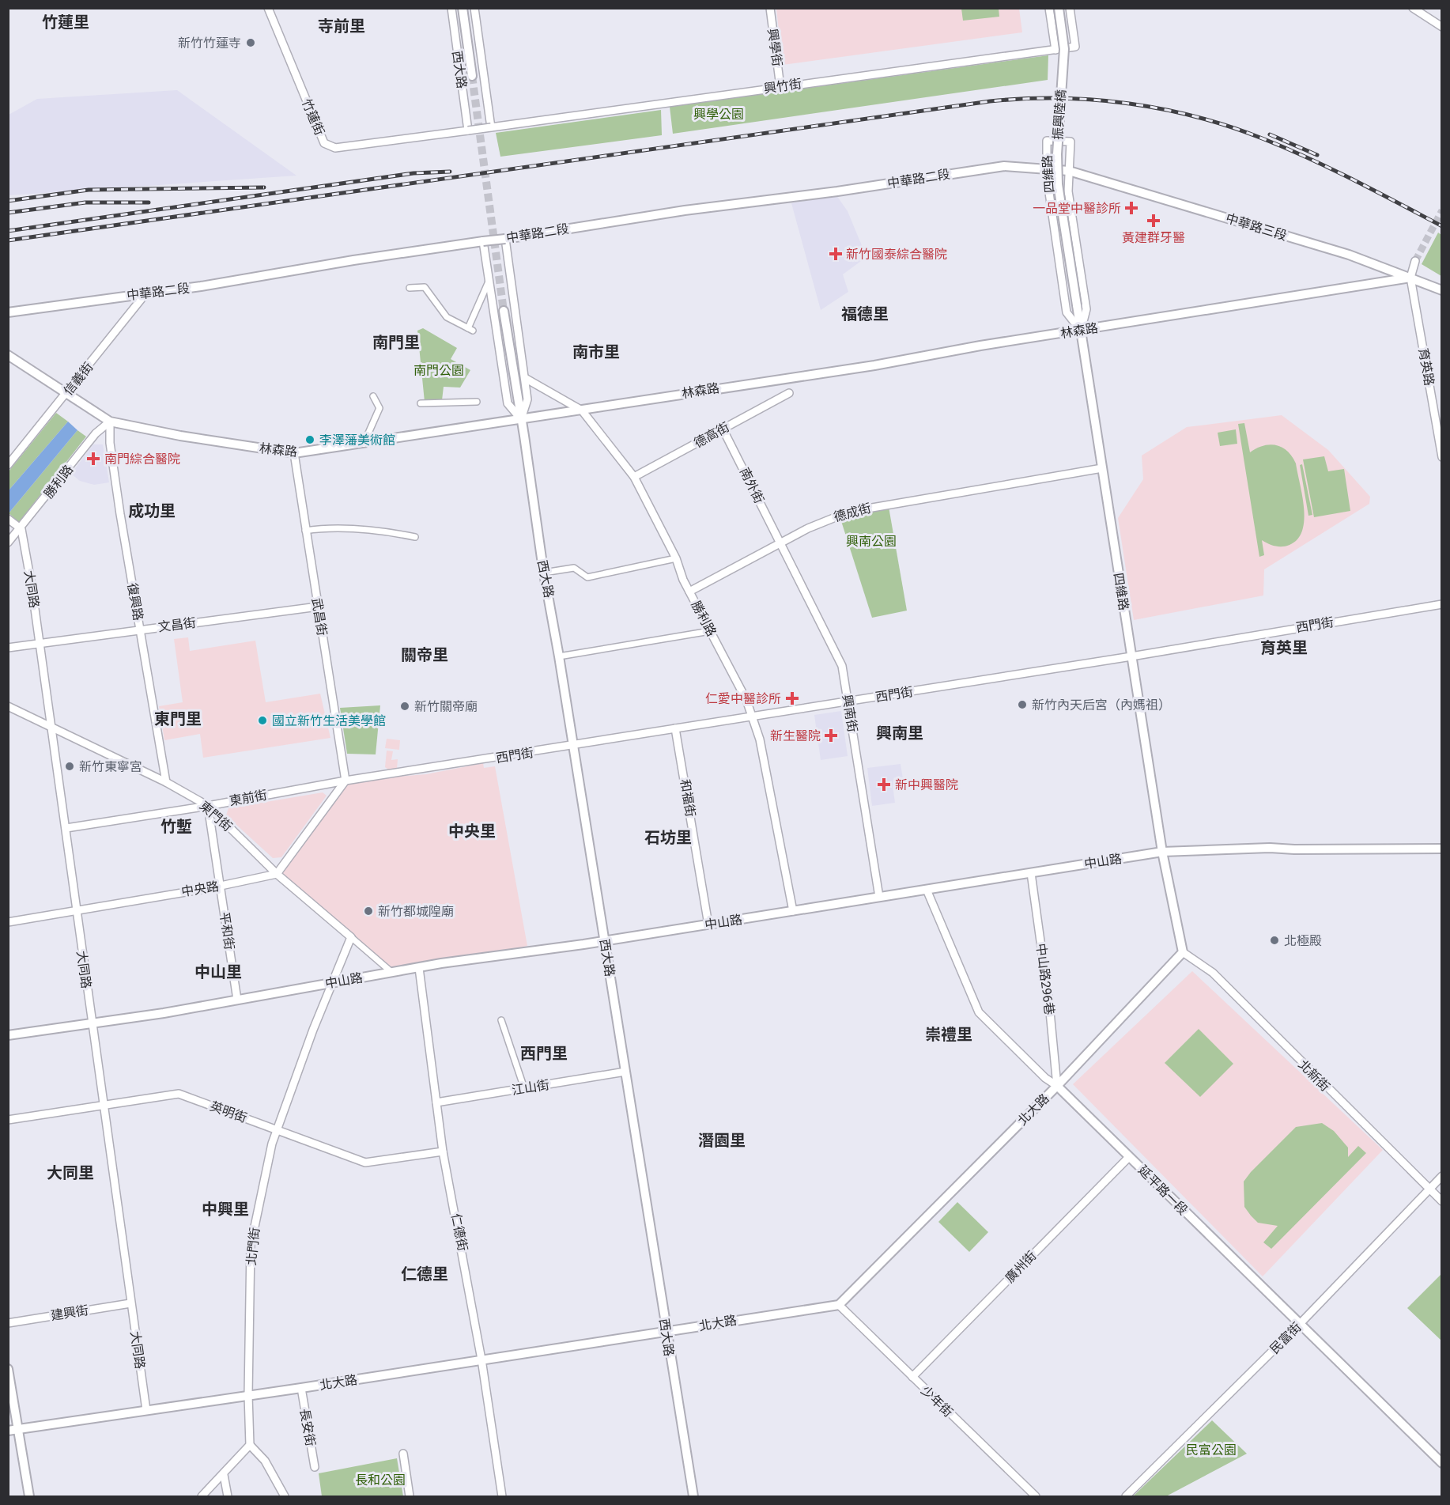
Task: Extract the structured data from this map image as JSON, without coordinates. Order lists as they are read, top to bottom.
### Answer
{
  "streets": {
    "street": [
      "興學街",
      "西大路",
      "興竹街",
      "振興陸橋",
      "竹蓮街",
      "四維路",
      "中華路二段",
      "中華路三段",
      "林森路",
      "育英路",
      "信義街",
      "德高街",
      "勝利路",
      "南外街",
      "德成街",
      "大同路",
      "復興路",
      "武昌街",
      "文昌街",
      "西門街",
      "興南街",
      "東前街",
      "和福街",
      "東門街",
      "中山路",
      "中央路",
      "平和街",
      "中山路296巷",
      "北新街",
      "江山街",
      "北大路",
      "英明街",
      "延平路一段",
      "仁德街",
      "北門街",
      "廣州街",
      "建興街",
      "民富街",
      "少年街",
      "長安街"
    ]
  },
  "crossings": [
    ["興學街", "興竹街"],
    ["西大路", "興竹街"],
    ["西大路", "竹蓮街"],
    ["西大路", "中華路二段"],
    ["西大路", "林森路"],
    ["西大路", "勝利路"],
    ["西大路", "西門街"],
    ["西大路", "中山路"],
    ["西大路", "江山街"],
    ["西大路", "北大路"],
    ["興竹街", "竹蓮街"],
    ["振興陸橋", "四維路"],
    ["四維路", "中華路二段"],
    ["四維路", "中華路三段"],
    ["四維路", "林森路"],
    ["四維路", "德成街"],
    ["四維路", "西門街"],
    ["四維路", "中山路"],
    ["中華路二段", "中華路三段"],
    ["中華路二段", "信義街"],
    ["中華路三段", "林森路"],
    ["中華路三段", "育英路"],
    ["林森路", "育英路"],
    ["林森路", "信義街"],
    ["林森路", "勝利路"],
    ["林森路", "復興路"],
    ["林森路", "武昌街"],
    ["德高街", "勝利路"],
    ["德高街", "南外街"],
    ["勝利路", "德成街"],
    ["勝利路", "大同路"],
    ["勝利路", "復興路"],
    ["勝利路", "西門街"],
    ["勝利路", "中山路"],
    ["南外街", "德成街"],
    ["南外街", "興南街"],
    ["德成街", "興南街"],
    ["大同路", "文昌街"],
    ["大同路", "東前街"],
    ["大同路", "東門街"],
    ["大同路", "中山路"],
    ["大同路", "中央路"],
    ["大同路", "北大路"],
    ["大同路", "英明街"],
    ["大同路", "建興街"],
    ["復興路", "文昌街"],
    ["復興路", "東門街"],
    ["武昌街", "文昌街"],
    ["武昌街", "西門街"],
    ["武昌街", "東前街"],
    ["西門街", "興南街"],
    ["西門街", "東前街"],
    ["西門街", "和福街"],
    ["興南街", "中山路"],
    ["東前街", "東門街"],
    ["東前街", "平和街"],
    ["和福街", "中山路"],
    ["東門街", "中山路"],
    ["東門街", "中央路"],
    ["東門街", "平和街"],
    ["東門街", "北門街"],
    ["中山路", "平和街"],
    ["中山路", "中山路296巷"],
    ["中山路", "延平路一段"],
    ["中山路", "仁德街"],
    ["中山路", "北門街"],
    ["中央路", "平和街"],
    ["中山路296巷", "北大路"],
    ["中山路296巷", "延平路一段"],
    ["北新街", "北大路"],
    ["北新街", "民富街"],
    ["江山街", "仁德街"],
    ["北大路", "延平路一段"],
    ["北大路", "仁德街"],
    ["北大路", "北門街"],
    ["北大路", "少年街"],
    ["北大路", "長安街"],
    ["英明街", "仁德街"],
    ["英明街", "北門街"],
    ["延平路一段", "廣州街"],
    ["延平路一段", "民富街"],
    ["廣州街", "少年街"]
  ],
  "districts": [
    "竹蓮里",
    "寺前里",
    "福德里",
    "南門里",
    "南市里",
    "成功里",
    "育英里",
    "關帝里",
    "東門里",
    "興南里",
    "竹塹",
    "中央里",
    "石坊里",
    "中山里",
    "崇禮里",
    "西門里",
    "潛園里",
    "大同里",
    "中興里",
    "仁德里"
  ],
  "parks": [
    "興學公園",
    "南門公園",
    "興南公園",
    "民富公園",
    "長和公園"
  ],
  "places": {
    "other": [
      "新竹竹蓮寺",
      "李澤藩美術館",
      "新竹內天后宮（內媽祖）",
      "新竹關帝廟",
      "國立新竹生活美學館",
      "新竹東寧宮",
      "新竹都城隍廟",
      "北極殿"
    ],
    "health": [
      "一品堂中醫診所",
      "黃建群牙醫",
      "新竹國泰綜合醫院",
      "南門綜合醫院",
      "仁愛中醫診所",
      "新生醫院",
      "新中興醫院"
    ]
  }
}
